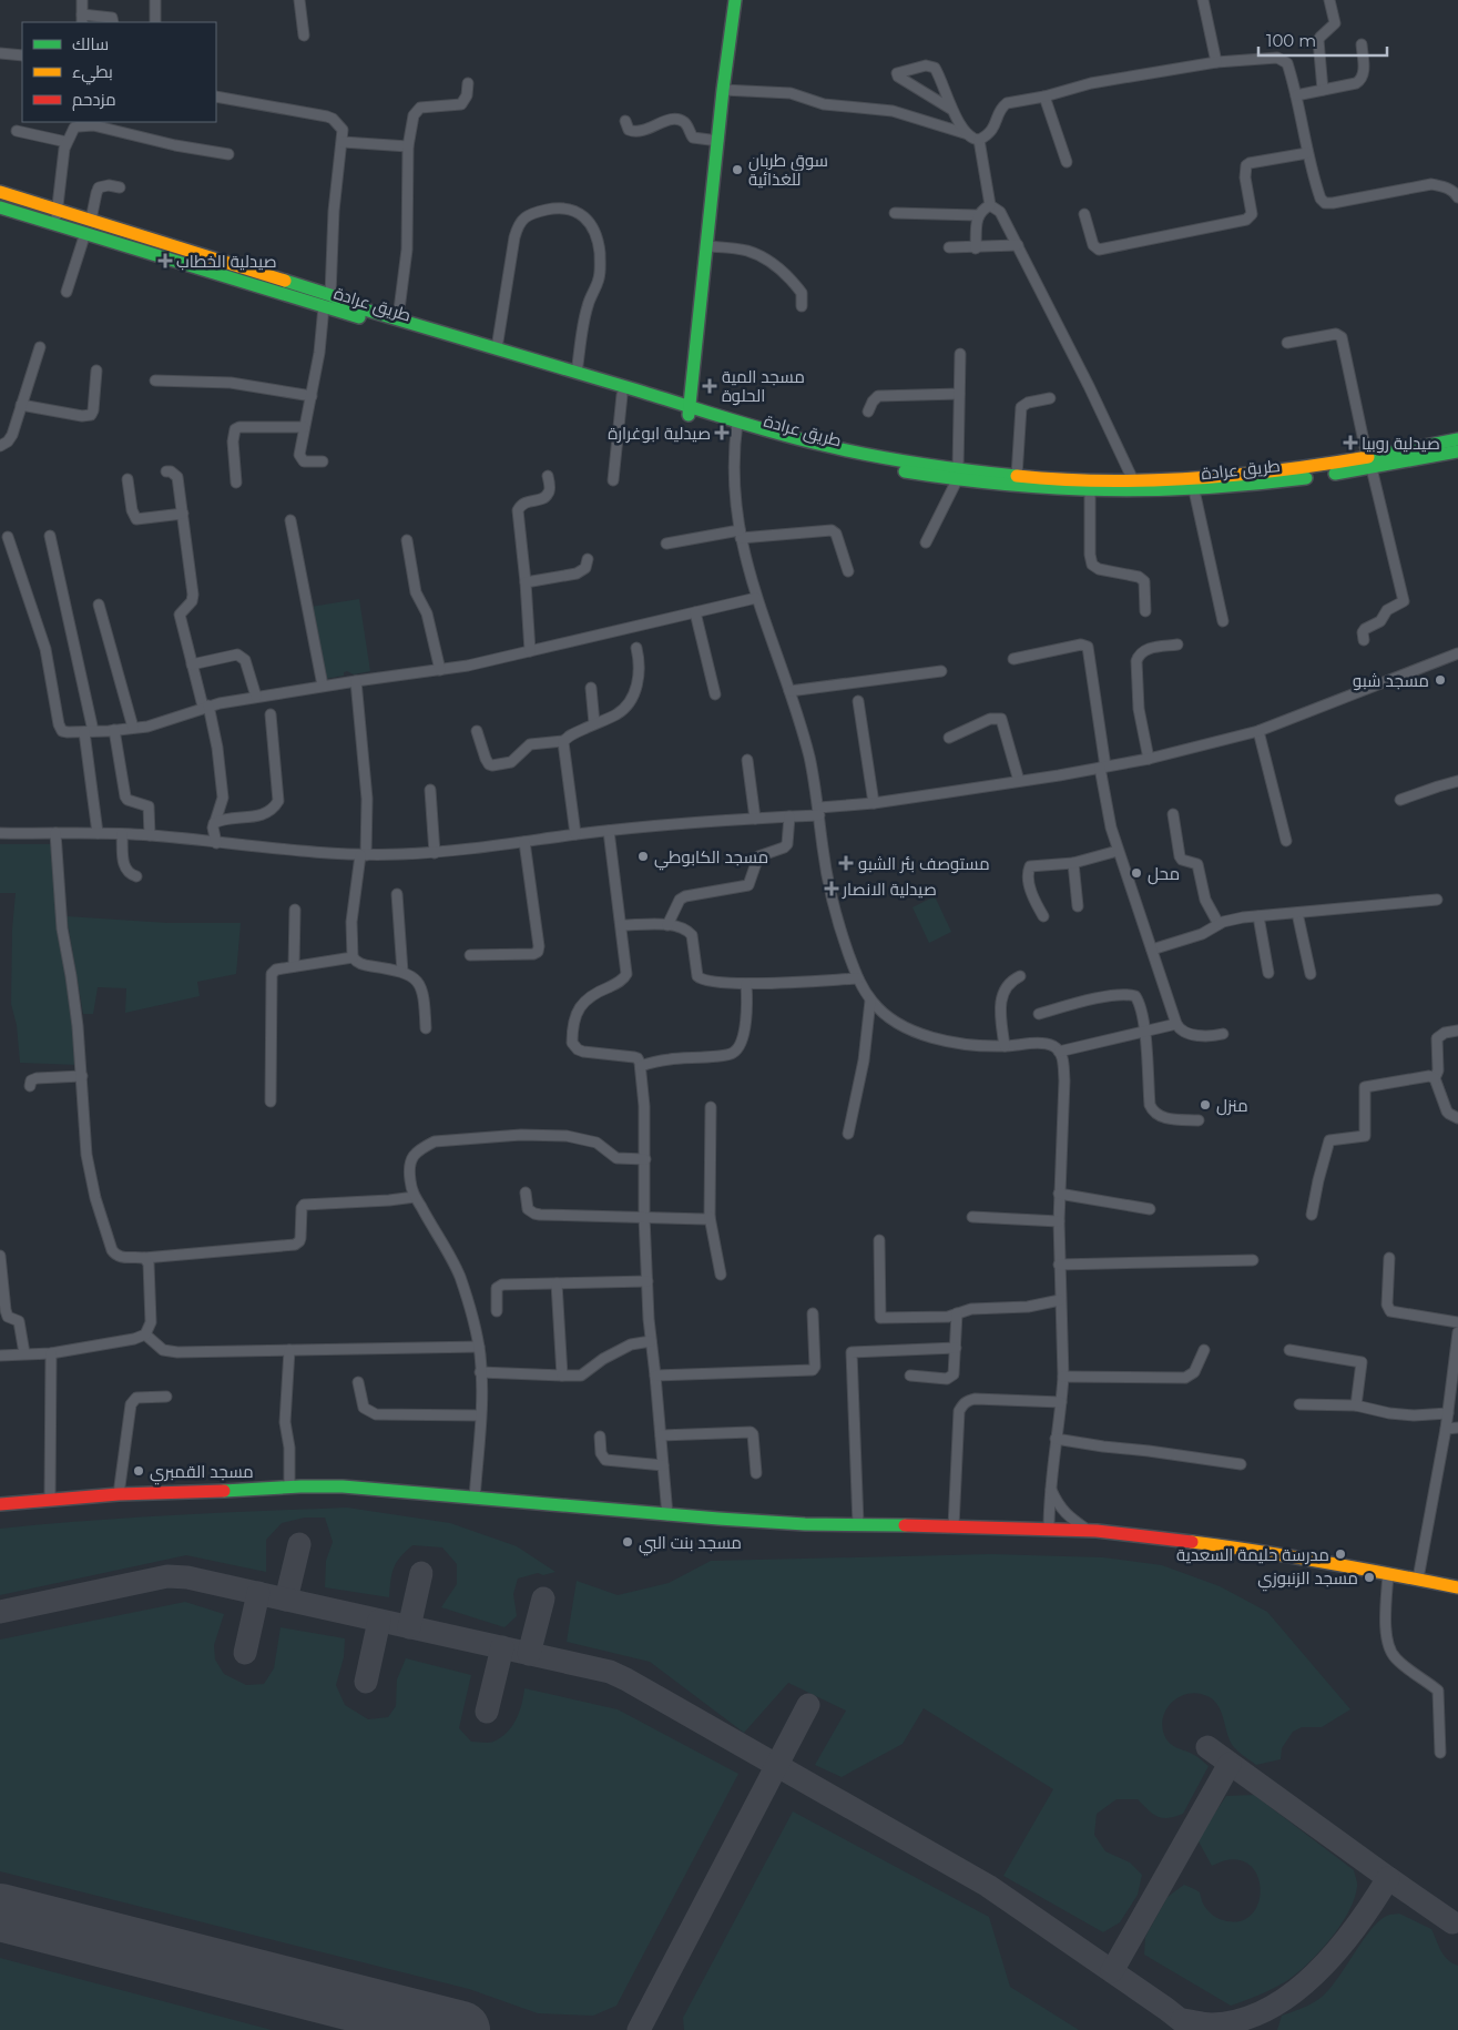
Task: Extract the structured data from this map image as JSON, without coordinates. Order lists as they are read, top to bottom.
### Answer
{
  "streets": {
    "main road": ["طريق عرادة"]
  },
  "places": {
    "other": [
      "سوق طربان للغذائية",
      "مسجد شبو",
      "مسجد الكابوطي",
      "محل",
      "منزل",
      "مسجد القمبري",
      "مسجد بنت البي",
      "مدرسة حليمة السعدية",
      "مسجد الزنبوزي"
    ],
    "health": [
      "صيدلية الخطاب",
      "مسجد المية الحلوة",
      "صيدلية ابوغرارة",
      "صيدلية روبيا",
      "مستوصف بئر الشبو",
      "صيدلية الانصار"
    ]
  },
  "legend": ["سالك", "بطيء", "مزدحم"],
  "scale_bar": "100 m"
}
